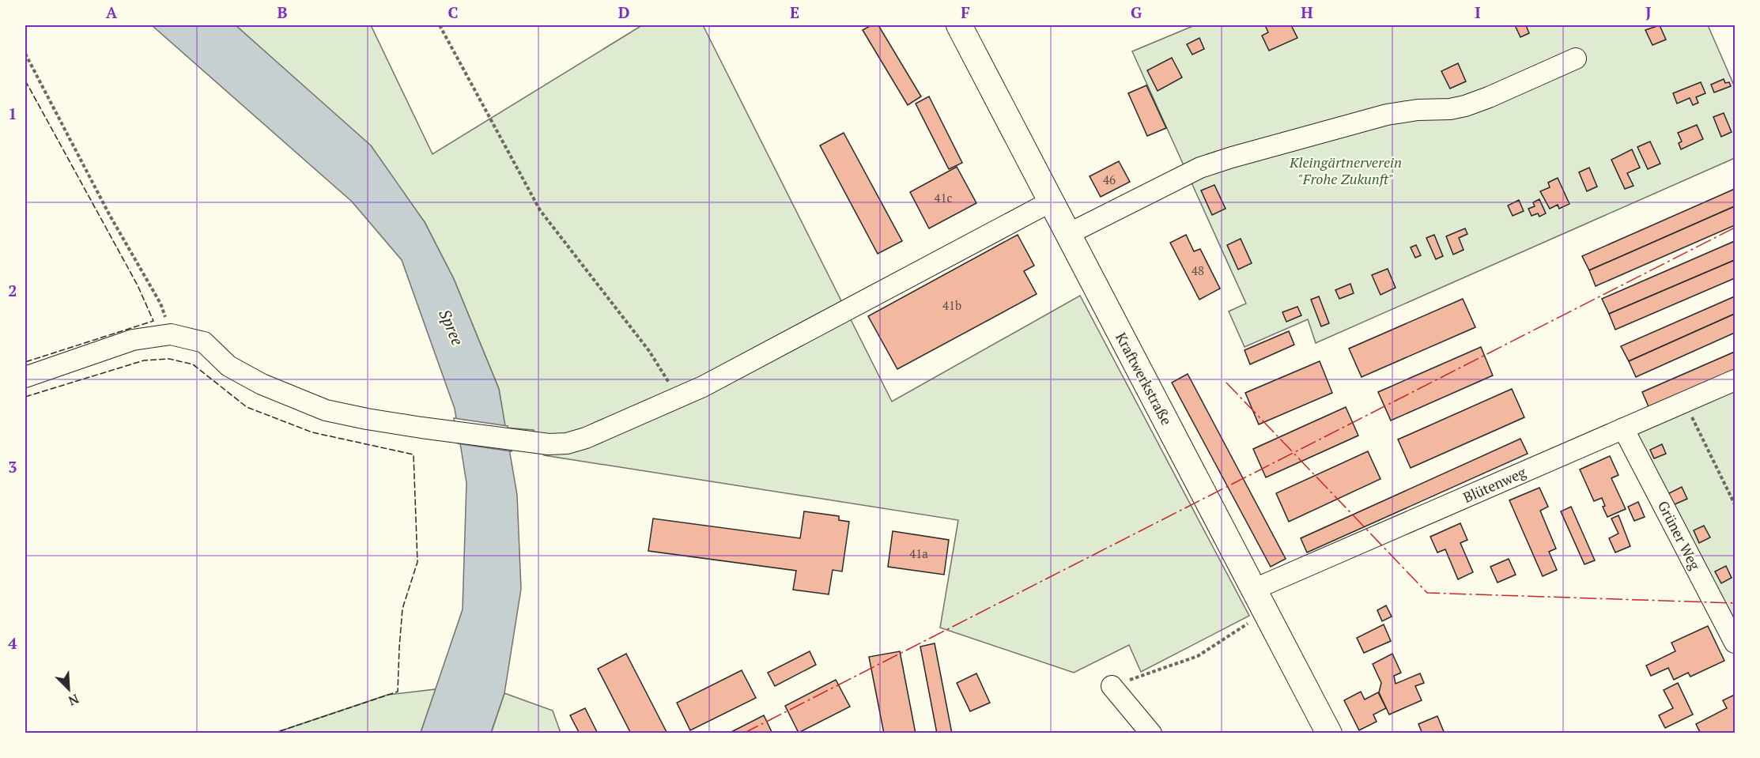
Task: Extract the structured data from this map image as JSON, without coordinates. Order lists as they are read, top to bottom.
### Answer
{
  "streets": {
    "main road": ["Kraftwerkstraße"],
    "street": ["Blütenweg", "Grüner Weg"]
  },
  "crossings": [
    ["Kraftwerkstraße", "Blütenweg"],
    ["Blütenweg", "Grüner Weg"]
  ],
  "water": ["Spree"],
  "parks": ["Kleingärtnerverein \"Frohe Zukunft\""],
  "house_numbers": [
    "46",
    "41c",
    "48",
    "41b",
    "41a"
  ],
  "north": "bottom right",
  "grid": {
    "columns": [
      "A",
      "B",
      "C",
      "D",
      "E",
      "F",
      "G",
      "H",
      "I",
      "J"
    ],
    "rows": [
      "1",
      "2",
      "3",
      "4"
    ]
  }
}
